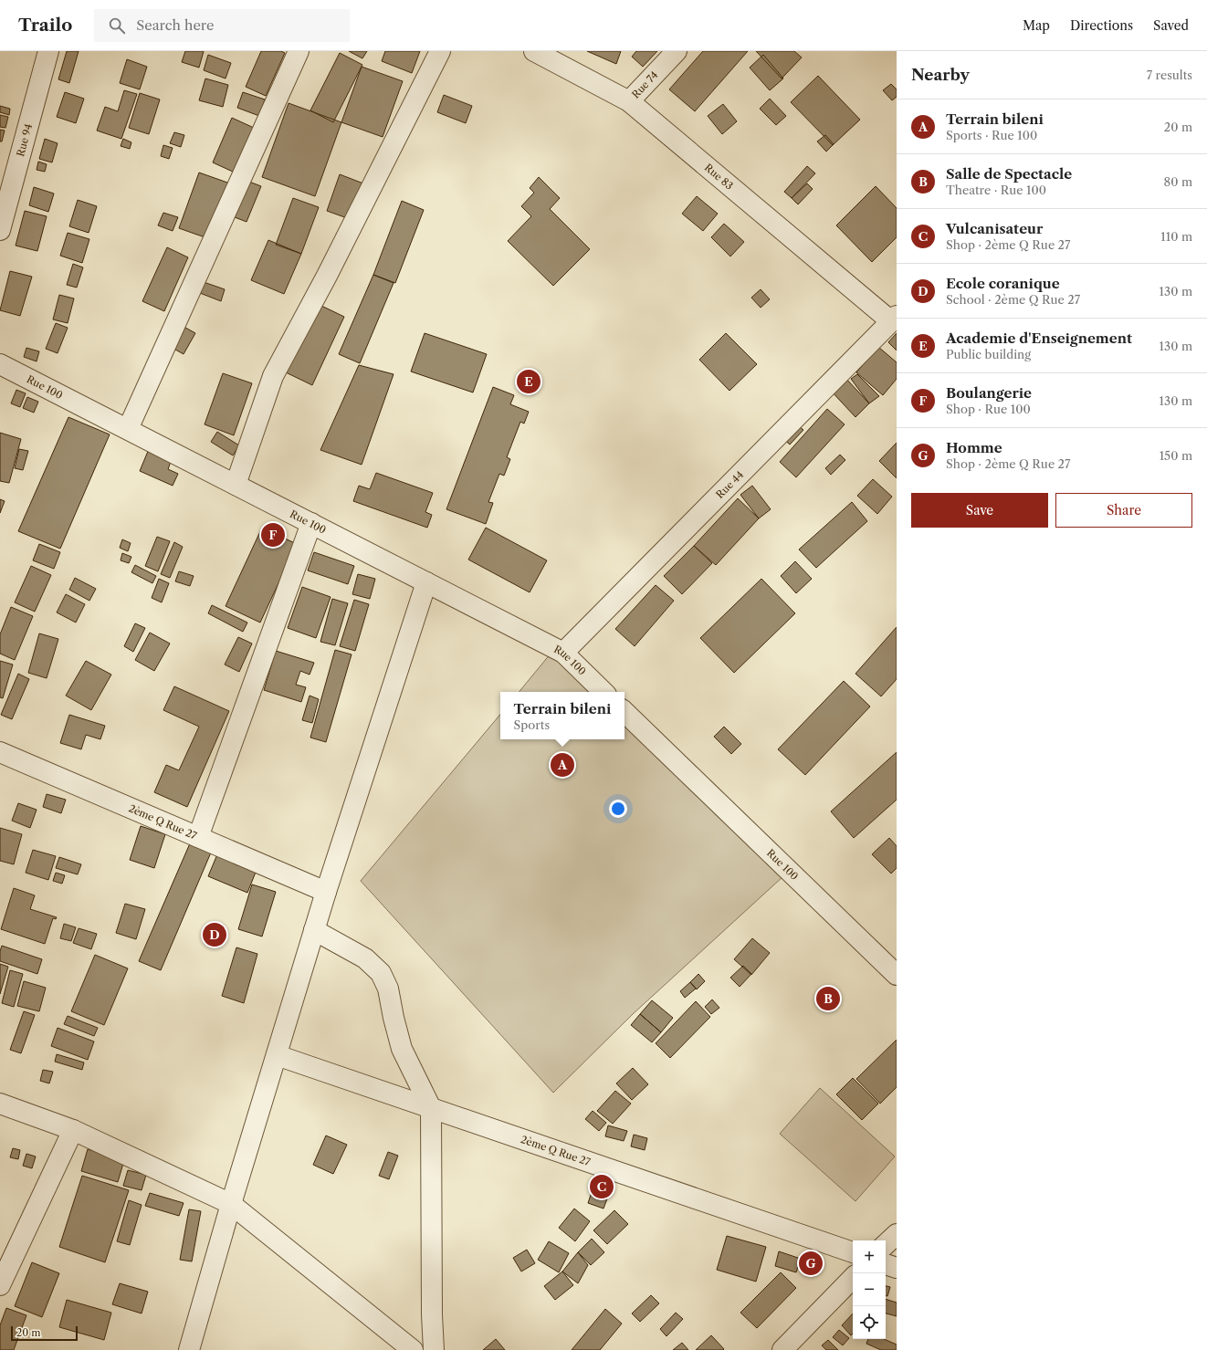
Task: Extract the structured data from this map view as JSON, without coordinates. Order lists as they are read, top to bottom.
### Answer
{
  "streets": {
    "street": [
      "Rue 74",
      "Rue 94",
      "Rue 83",
      "Rue 100",
      "Rue 44",
      "2ème Q Rue 27"
    ]
  },
  "crossings": [
    ["Rue 74", "Rue 83"],
    ["Rue 83", "Rue 44"],
    ["Rue 100", "Rue 44"]
  ],
  "scale_bar": "20 m",
  "page": {
    "header": "Trailo",
    "search": "Search here",
    "nav": ["Map", "Directions", "Saved"],
    "heading": ["Nearby", "7 results"],
    "list": [
      {
        "mark": "A",
        "name": "Terrain bileni",
        "note": "Sports · Rue 100",
        "value": "20 m"
      },
      {
        "mark": "B",
        "name": "Salle de Spectacle",
        "note": "Theatre · Rue 100",
        "value": "80 m"
      },
      {
        "mark": "C",
        "name": "Vulcanisateur",
        "note": "Shop · 2ème Q Rue 27",
        "value": "110 m"
      },
      {
        "mark": "D",
        "name": "Ecole coranique",
        "note": "School · 2ème Q Rue 27",
        "value": "130 m"
      },
      {
        "mark": "E",
        "name": "Academie d'Enseignement",
        "note": "Public building",
        "value": "130 m"
      },
      {
        "mark": "F",
        "name": "Boulangerie",
        "note": "Shop · Rue 100",
        "value": "130 m"
      },
      {
        "mark": "G",
        "name": "Homme",
        "note": "Shop · 2ème Q Rue 27",
        "value": "150 m"
      }
    ],
    "pins": [
      "E",
      "F",
      "A",
      "D",
      "B",
      "C",
      "G"
    ],
    "buttons": ["Save", "Share"],
    "popup": ["Terrain bileni", "Sports"],
    "map_buttons": ["+", "−"],
    "scale": "20 m"
  }
}
